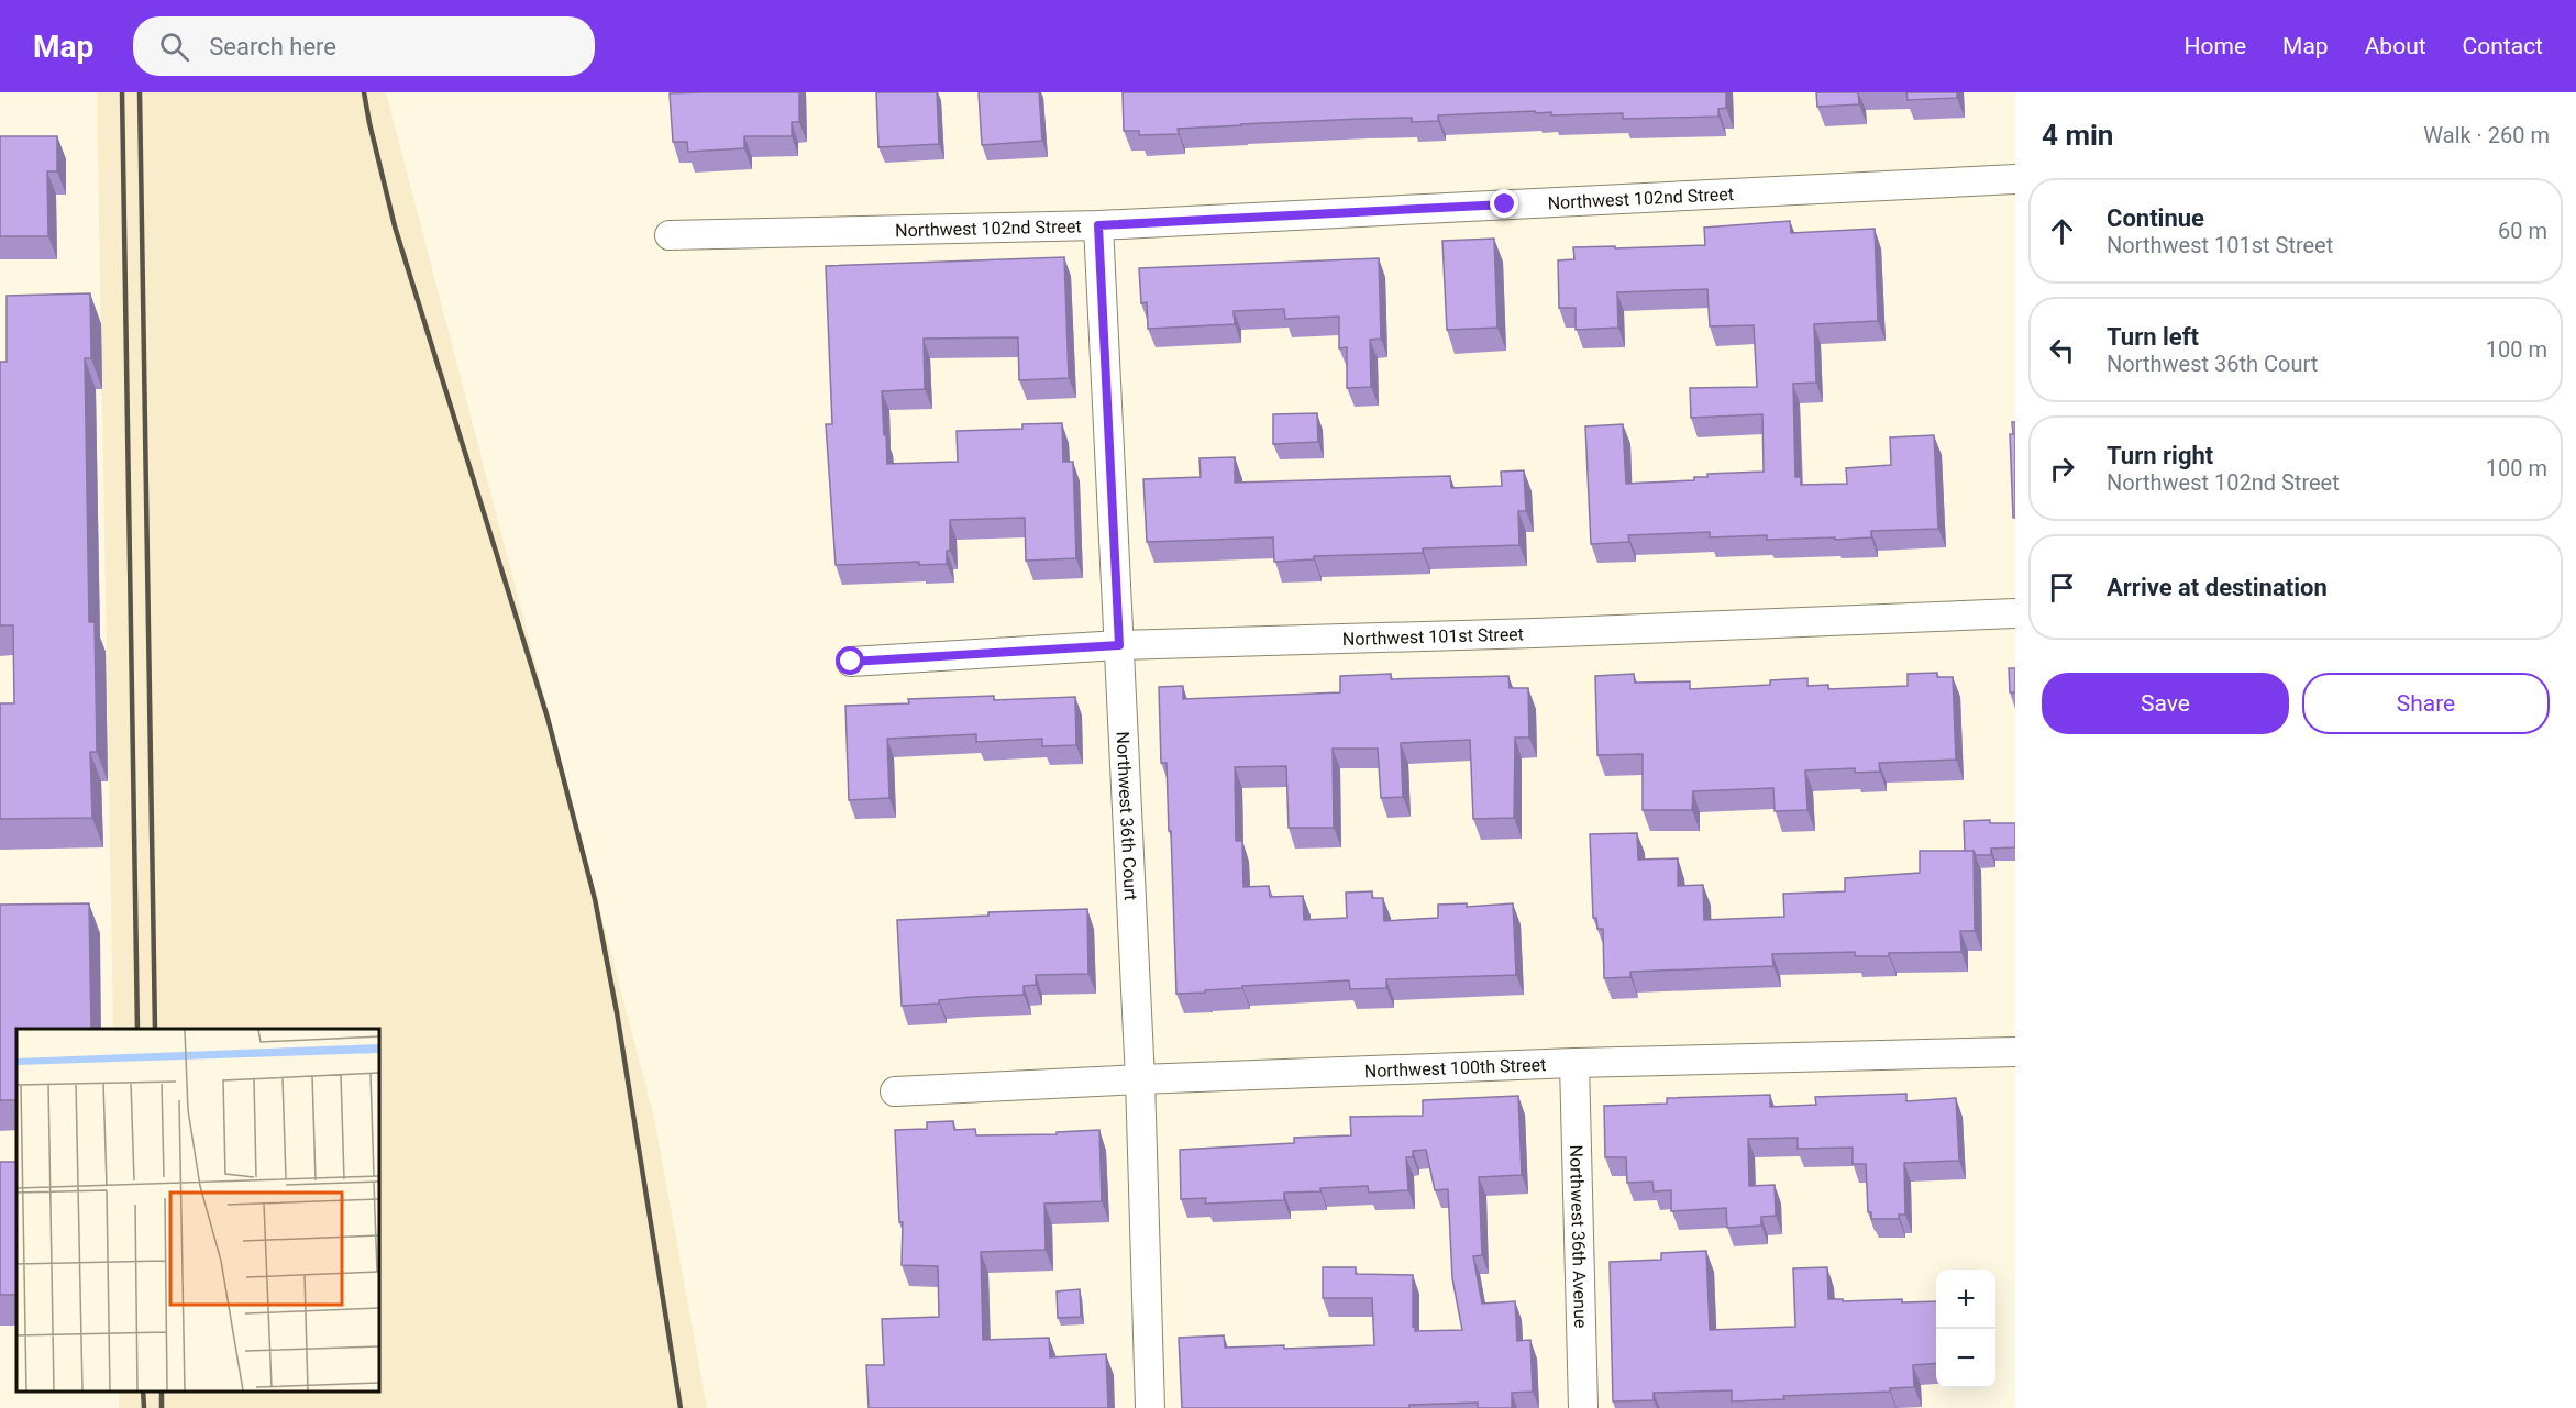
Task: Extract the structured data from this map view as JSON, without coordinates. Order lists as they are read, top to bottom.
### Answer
{
  "streets": {
    "street": [
      "Northwest 102nd Street",
      "Northwest 101st Street",
      "Northwest 36th Court",
      "Northwest 100th Street",
      "Northwest 36th Avenue"
    ]
  },
  "crossings": [
    ["Northwest 102nd Street", "Northwest 36th Court"],
    ["Northwest 101st Street", "Northwest 36th Court"],
    ["Northwest 36th Court", "Northwest 100th Street"],
    ["Northwest 100th Street", "Northwest 36th Avenue"]
  ],
  "page": {
    "header": "Map",
    "search": "Search here",
    "nav": [
      "Home",
      "Map",
      "About",
      "Contact"
    ],
    "heading": ["4 min", "Walk · 260 m"],
    "list": [
      ["Continue", "Northwest 101st Street", "60 m"],
      ["Turn left", "Northwest 36th Court", "100 m"],
      ["Turn right", "Northwest 102nd Street", "100 m"],
      "Arrive at destination"
    ],
    "buttons": ["Save", "Share"],
    "map_buttons": ["+", "−"]
  }
}
